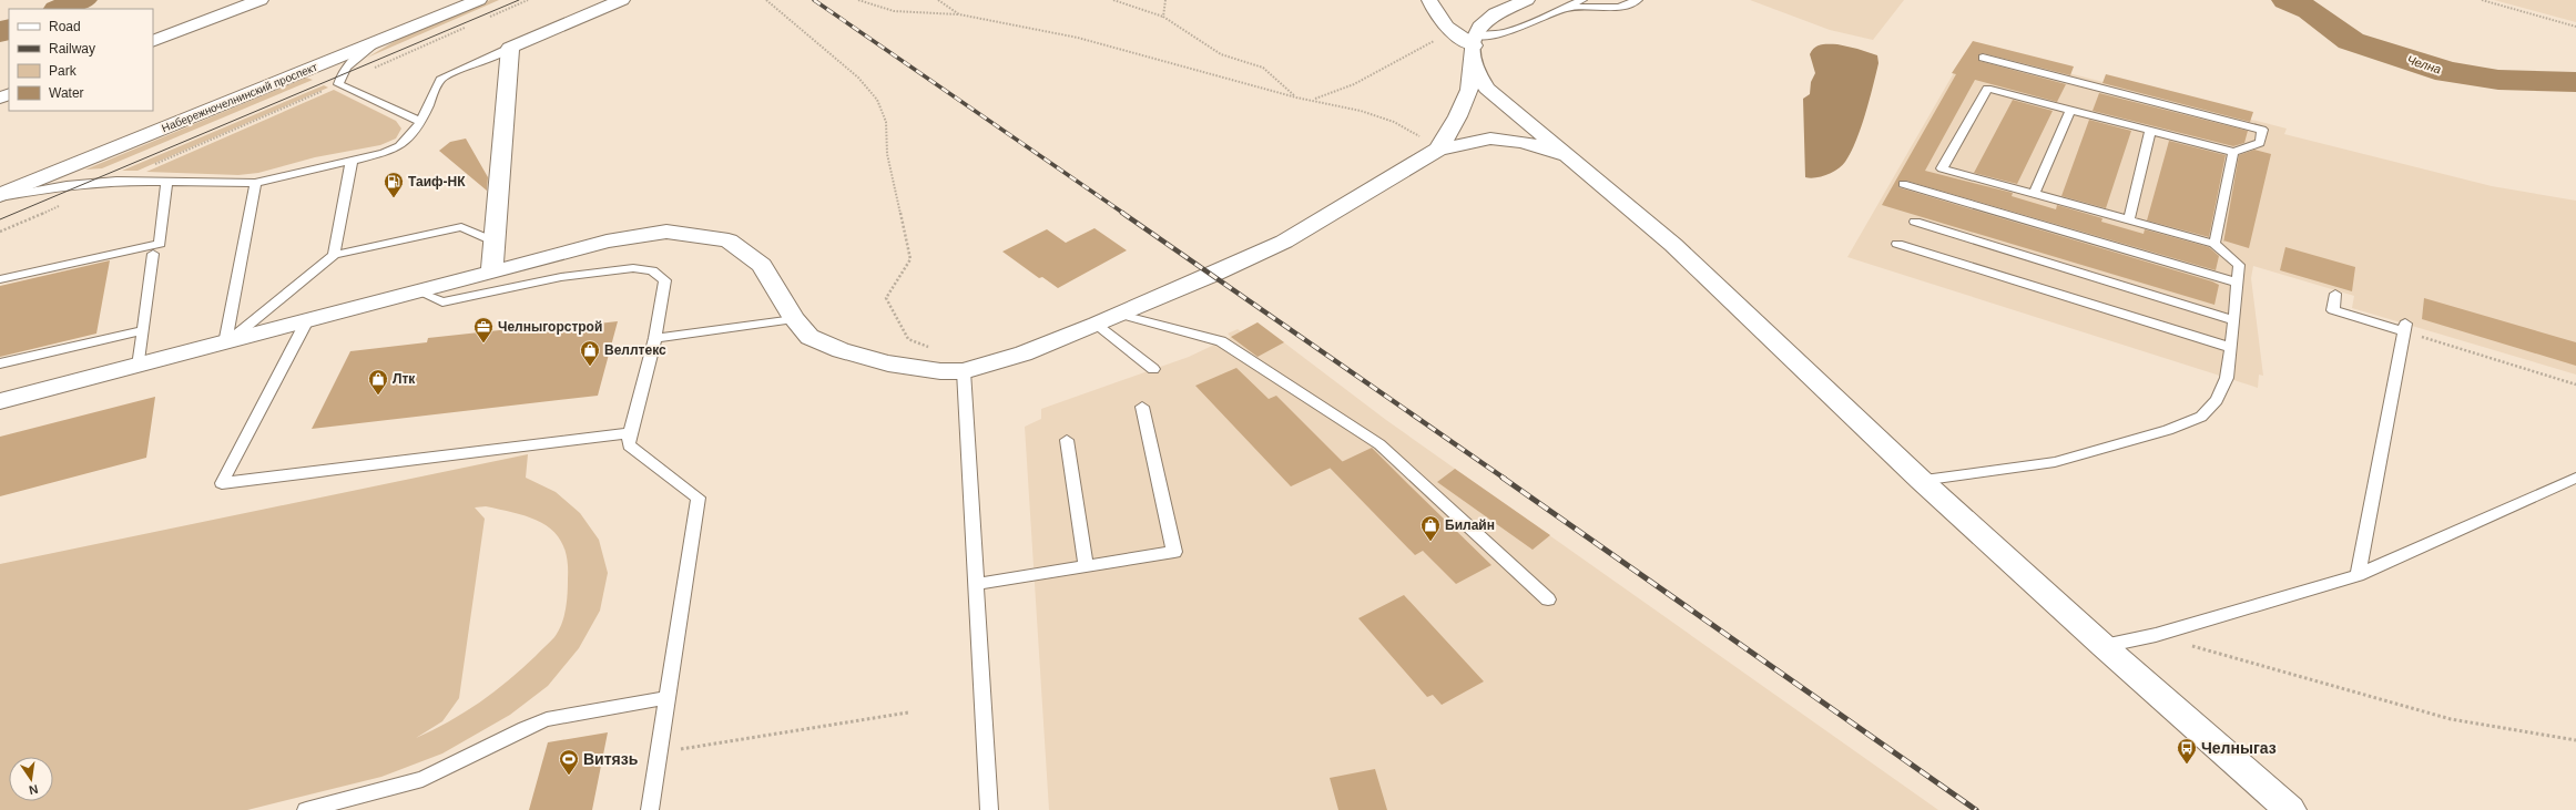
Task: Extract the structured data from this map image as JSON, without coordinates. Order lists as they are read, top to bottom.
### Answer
{
  "streets": {
    "street": ["Набережночелнинский проспект"]
  },
  "water": ["Челна"],
  "places": {
    "fuel station": ["Таиф-НК"],
    "office": ["Челныгорстрой"],
    "shop": ["Веллтекс", "Лтк", "Билайн"],
    "bus stop": ["Челныгаз"],
    "sports": ["Витязь"]
  },
  "legend": [
    "Road",
    "Railway",
    "Park",
    "Water"
  ],
  "north": "bottom"
}
